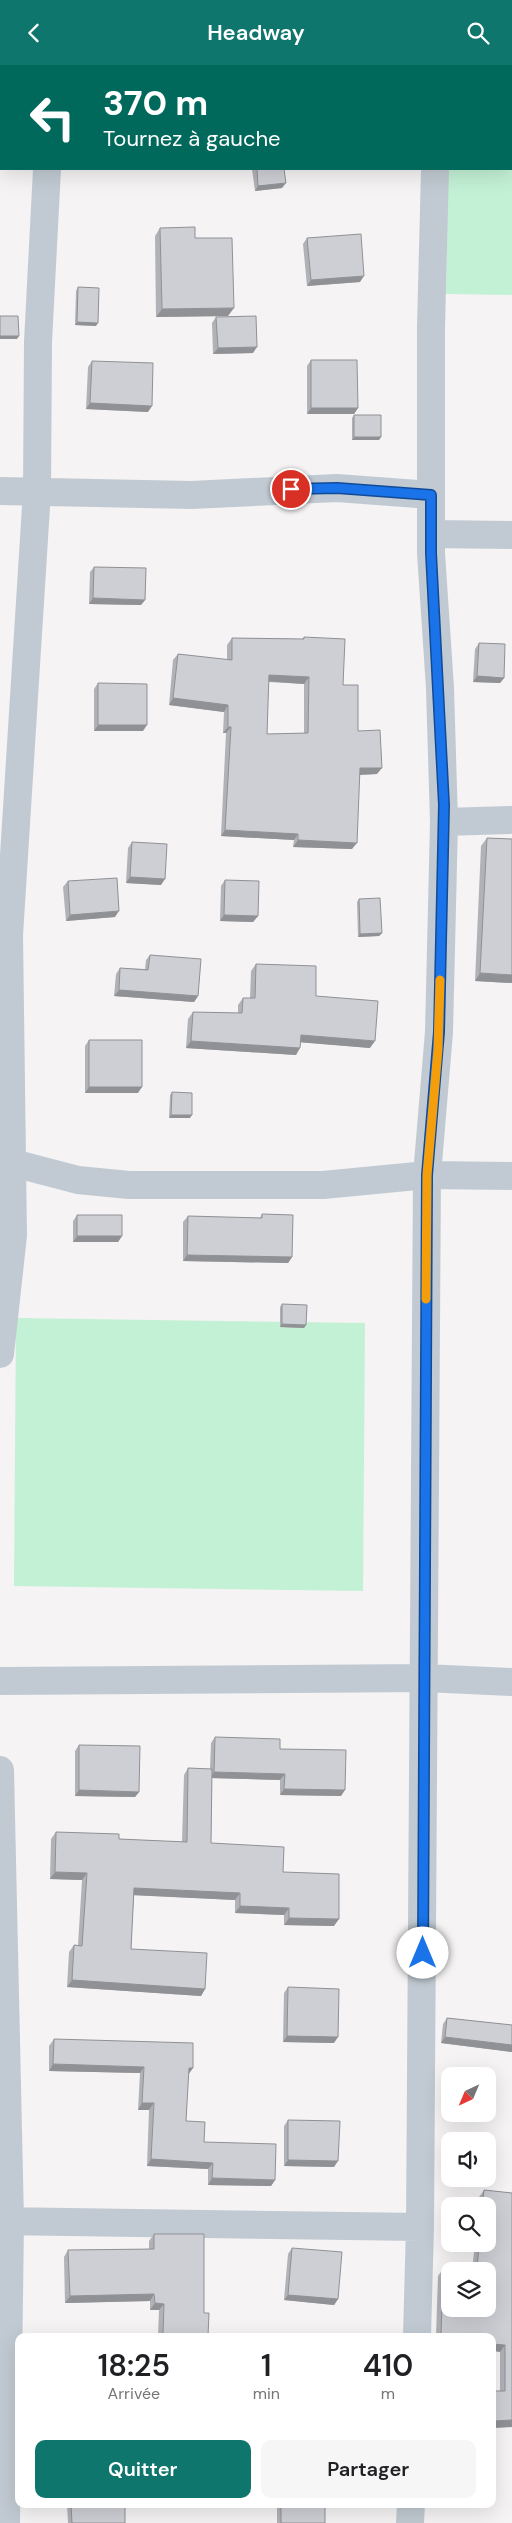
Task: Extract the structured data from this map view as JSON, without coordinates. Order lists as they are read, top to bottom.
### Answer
{
  "north": "bottom left",
  "page": {
    "header": "Headway",
    "turn": ["370 m", "Tournez à gauche"],
    "eta": [
      "18:25",
      "Arrivée",
      "1",
      "min",
      "410",
      "m"
    ],
    "buttons": ["Quitter", "Partager"]
  }
}
